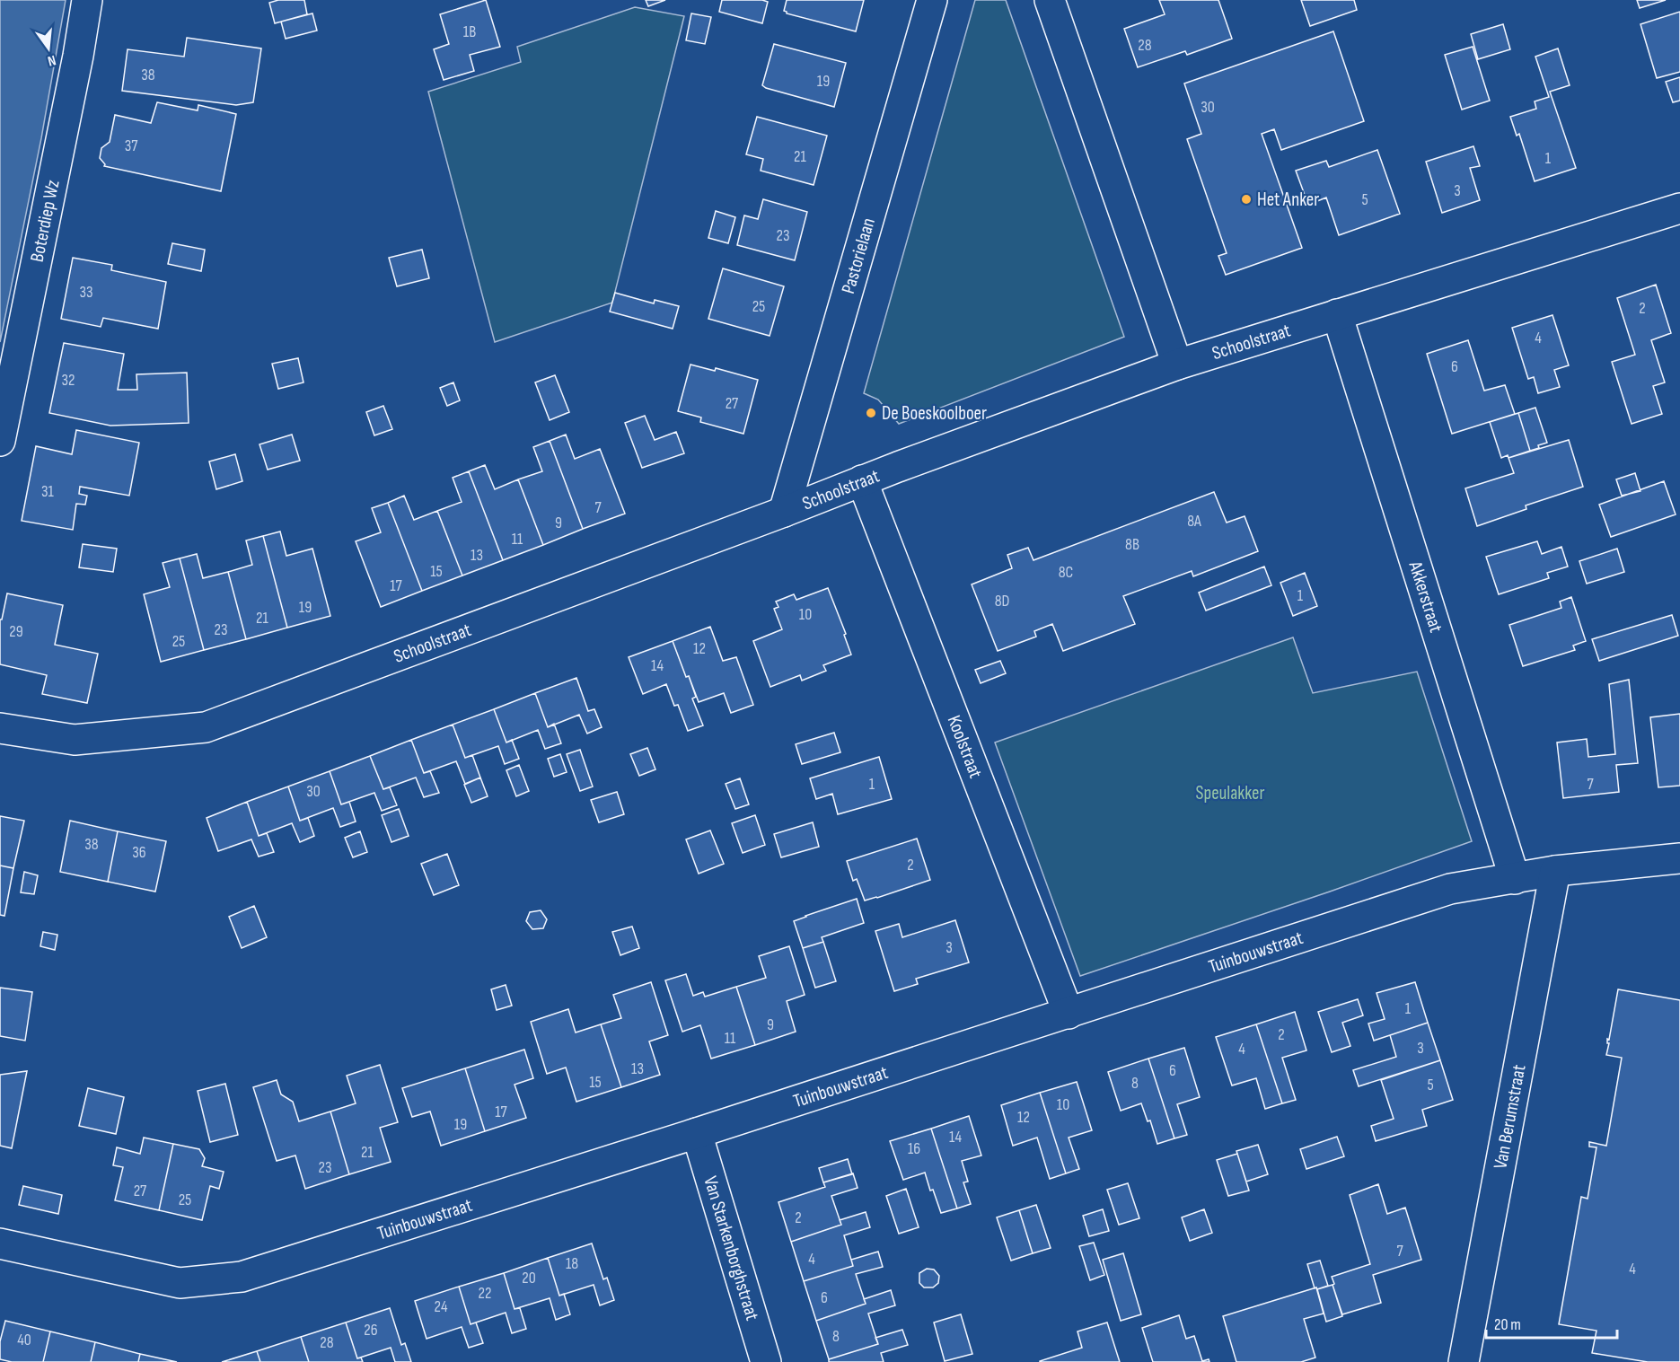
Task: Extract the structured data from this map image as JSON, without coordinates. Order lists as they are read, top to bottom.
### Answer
{
  "streets": {
    "street": [
      "Boterdiep Wz",
      "Pastorielaan",
      "Schoolstraat",
      "Akkerstraat",
      "Koolstraat",
      "Tuinbouwstraat",
      "Van Berumstraat",
      "Van Starkenborghstraat"
    ]
  },
  "crossings": [
    ["Pastorielaan", "Schoolstraat"],
    ["Schoolstraat", "Akkerstraat"],
    ["Schoolstraat", "Koolstraat"],
    ["Akkerstraat", "Tuinbouwstraat"],
    ["Koolstraat", "Tuinbouwstraat"],
    ["Tuinbouwstraat", "Van Berumstraat"],
    ["Tuinbouwstraat", "Van Starkenborghstraat"]
  ],
  "parks": ["Speulakker"],
  "places": ["Het Anker", "De Boeskoolboer"],
  "house_numbers": [
    "1B",
    "28",
    "38",
    "19",
    "30",
    "37",
    "21",
    "1",
    "3",
    "5",
    "23",
    "33",
    "25",
    "2",
    "4",
    "6",
    "32",
    "27",
    "31",
    "7",
    "8A",
    "9",
    "11",
    "8B",
    "13",
    "15",
    "8C",
    "17",
    "1",
    "8D",
    "19",
    "10",
    "21",
    "23",
    "29",
    "25",
    "12",
    "14",
    "1",
    "7",
    "30",
    "38",
    "36",
    "2",
    "3",
    "1",
    "9",
    "2",
    "11",
    "3",
    "4",
    "13",
    "6",
    "15",
    "8",
    "5",
    "10",
    "17",
    "12",
    "19",
    "14",
    "16",
    "21",
    "23",
    "27",
    "25",
    "2",
    "7",
    "4",
    "18",
    "4",
    "20",
    "22",
    "6",
    "24",
    "26",
    "8",
    "40",
    "28"
  ],
  "scale_bar": "20 m",
  "north": "bottom"
}
